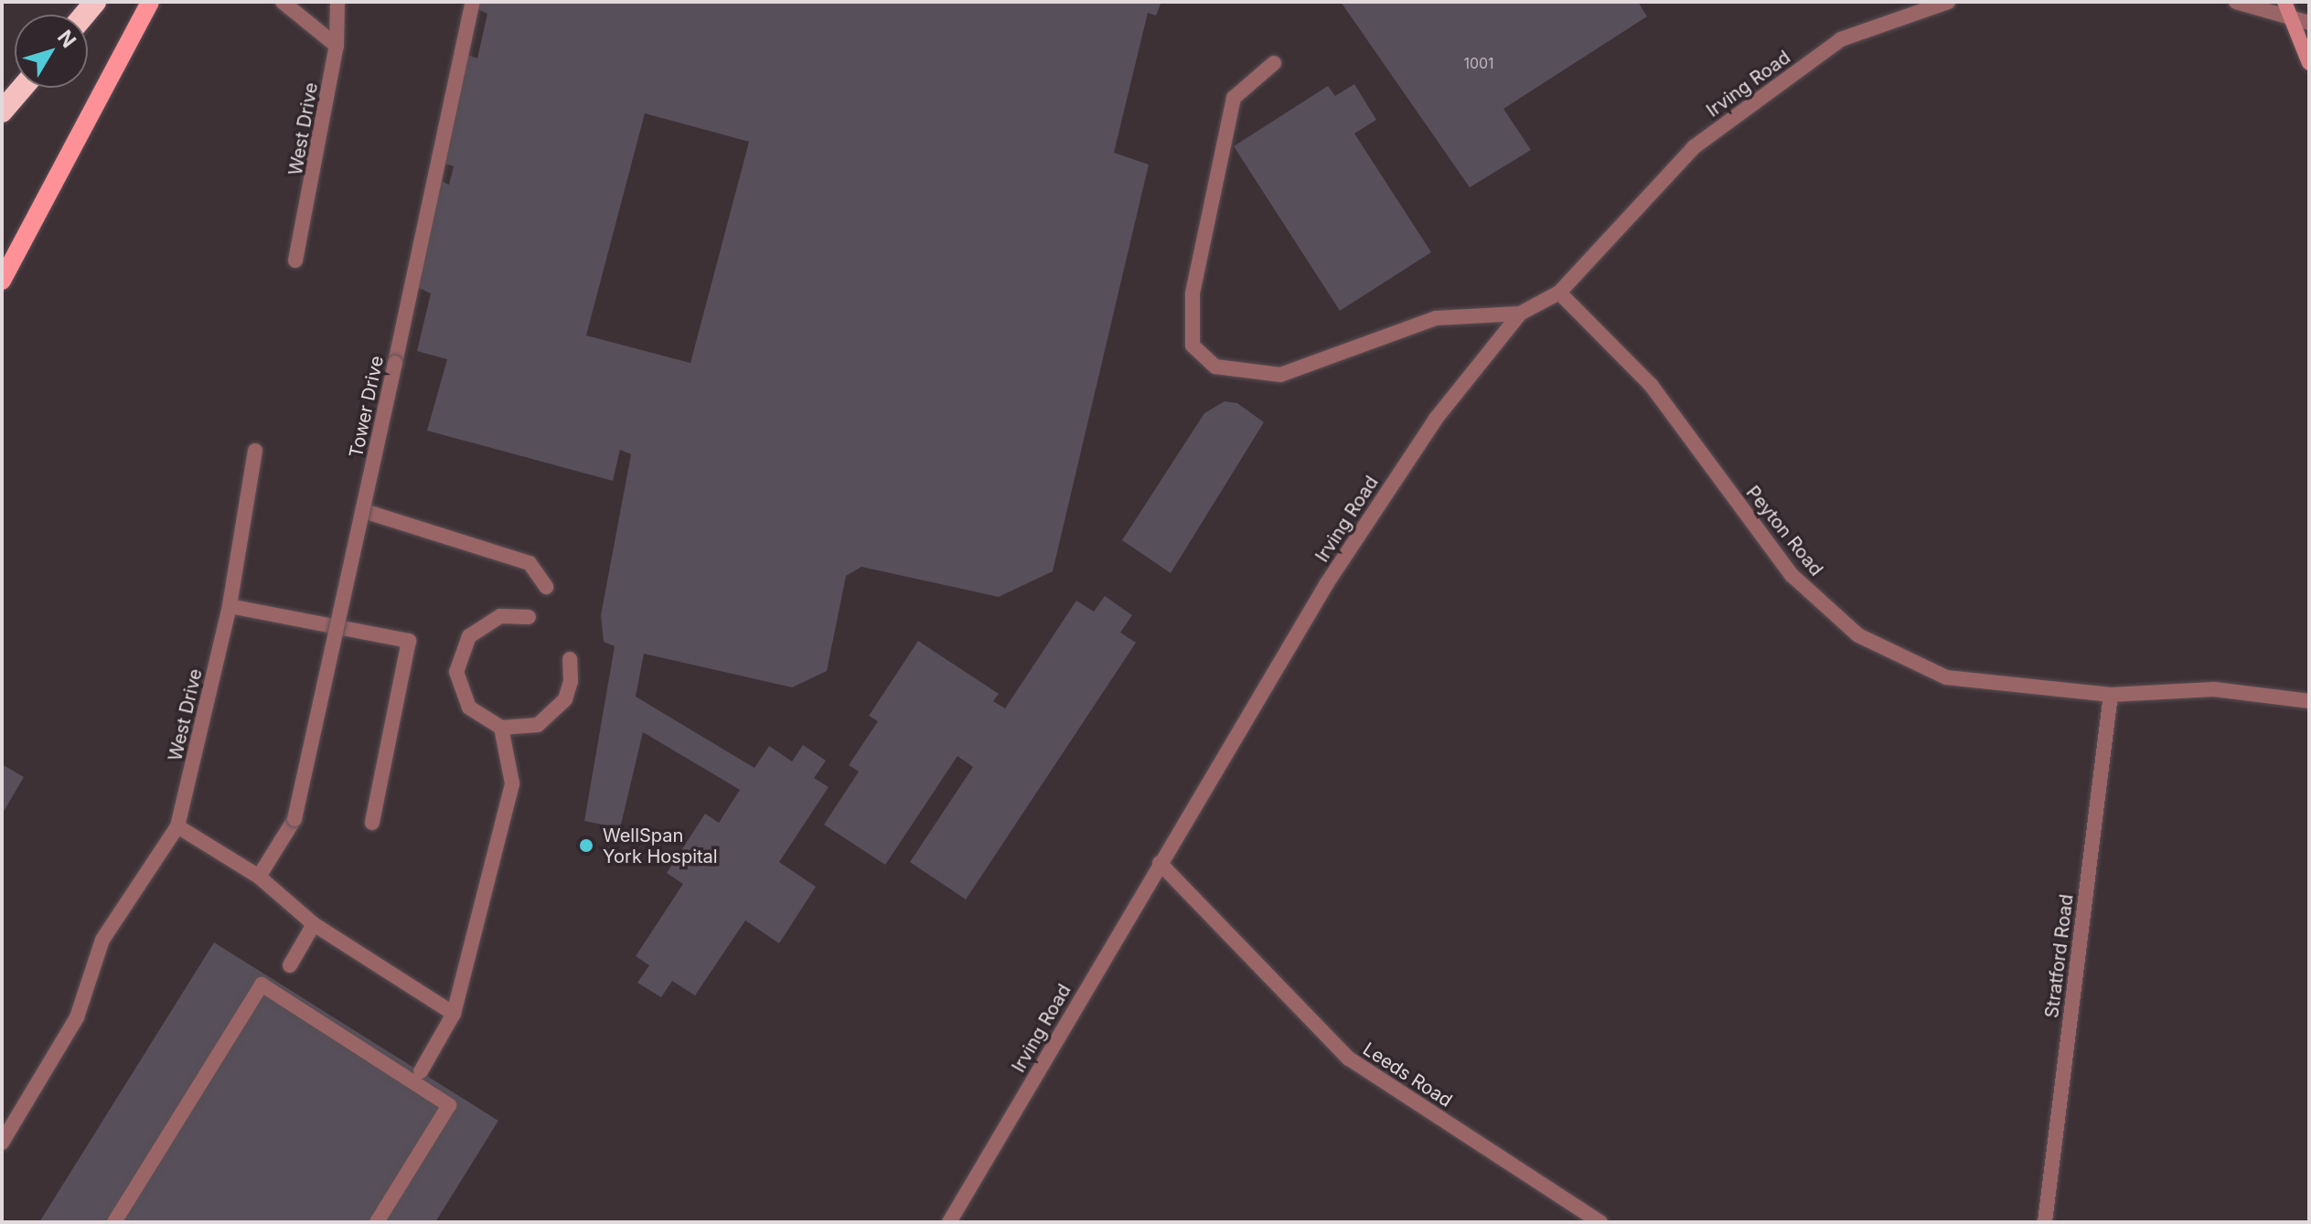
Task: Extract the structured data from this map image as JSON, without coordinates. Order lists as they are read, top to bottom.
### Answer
{
  "streets": {
    "street": [
      "Irving Road",
      "West Drive",
      "Tower Drive",
      "Peyton Road",
      "Stratford Road",
      "Leeds Road"
    ]
  },
  "crossings": [
    ["Irving Road", "Peyton Road"],
    ["Irving Road", "Leeds Road"],
    ["Peyton Road", "Stratford Road"]
  ],
  "places": ["WellSpan York Hospital"],
  "house_numbers": ["1001"],
  "north": "top right"
}
